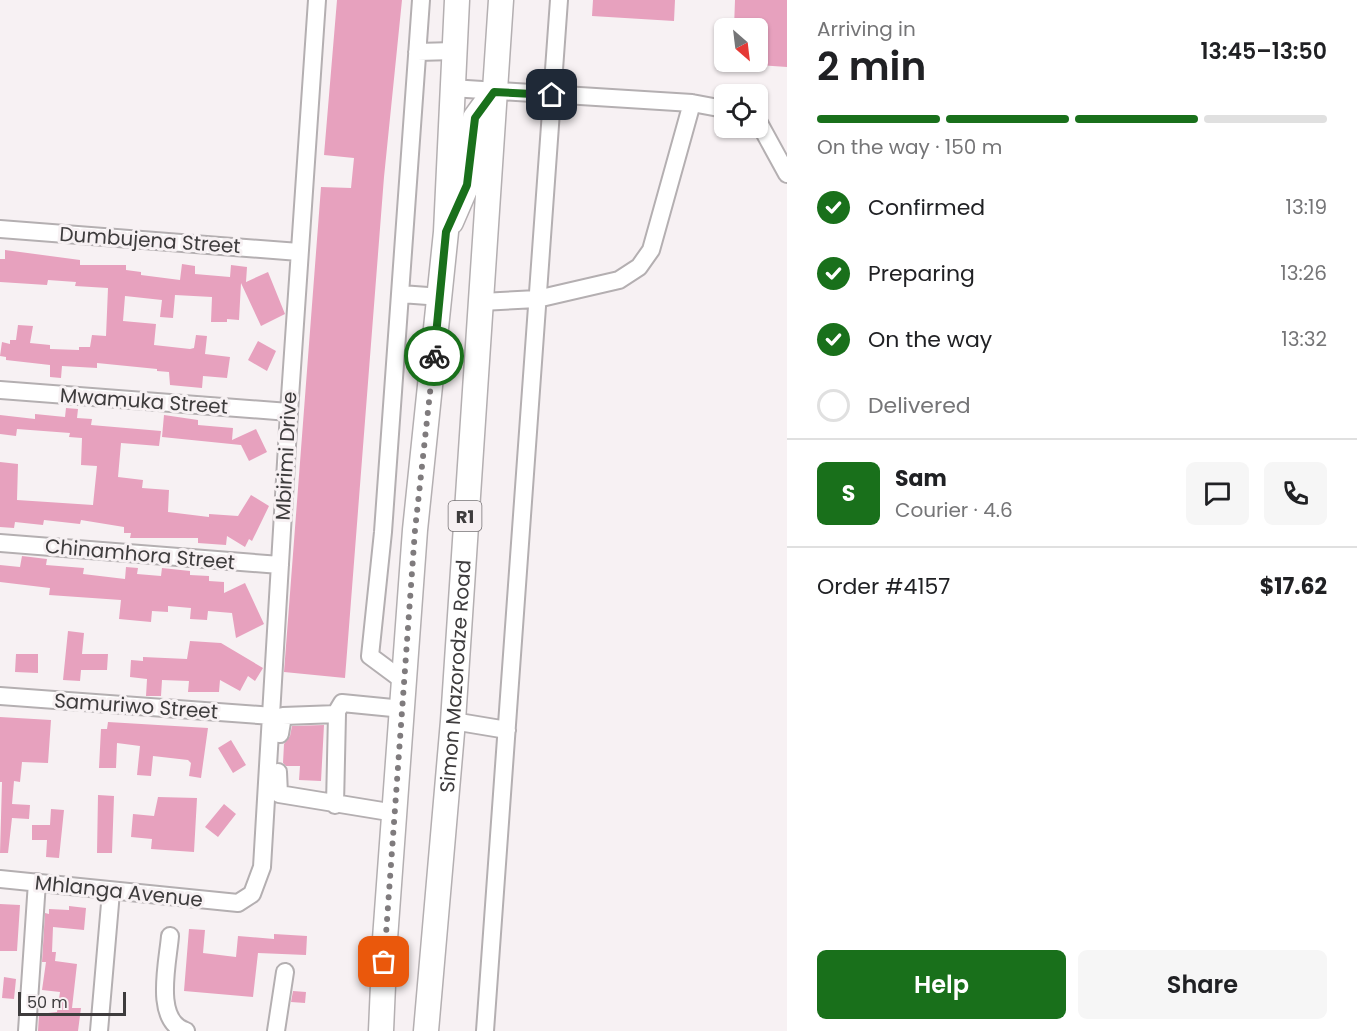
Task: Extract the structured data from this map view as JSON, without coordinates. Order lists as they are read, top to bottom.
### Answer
{
  "streets": {
    "highway": ["R1", "Simon Mazorodze Road"],
    "street": [
      "Dumbujena Street",
      "Mwamuka Street",
      "Mbirimi Drive",
      "Chinamhora Street",
      "Samuriwo Street",
      "Mhlanga Avenue"
    ]
  },
  "crossings": [
    ["Dumbujena Street", "Mbirimi Drive"],
    ["Mwamuka Street", "Mbirimi Drive"],
    ["Mbirimi Drive", "Chinamhora Street"],
    ["Mbirimi Drive", "Samuriwo Street"],
    ["Mbirimi Drive", "Mhlanga Avenue"]
  ],
  "scale_bar": "50 m",
  "north": "bottom right",
  "page": {
    "heading": ["2 min", "Arriving in", "13:45–13:50"],
    "panel": [
      "Sam",
      "Courier · 4.6",
      "Order #4157",
      "$17.62"
    ],
    "bar": "On the way · 150 m",
    "list": [
      ["Confirmed", "13:19"],
      ["Preparing", "13:26"],
      ["On the way", "13:32"],
      "Delivered"
    ],
    "round": "S",
    "buttons": ["Help", "Share"],
    "scale": "50 m"
  }
}
